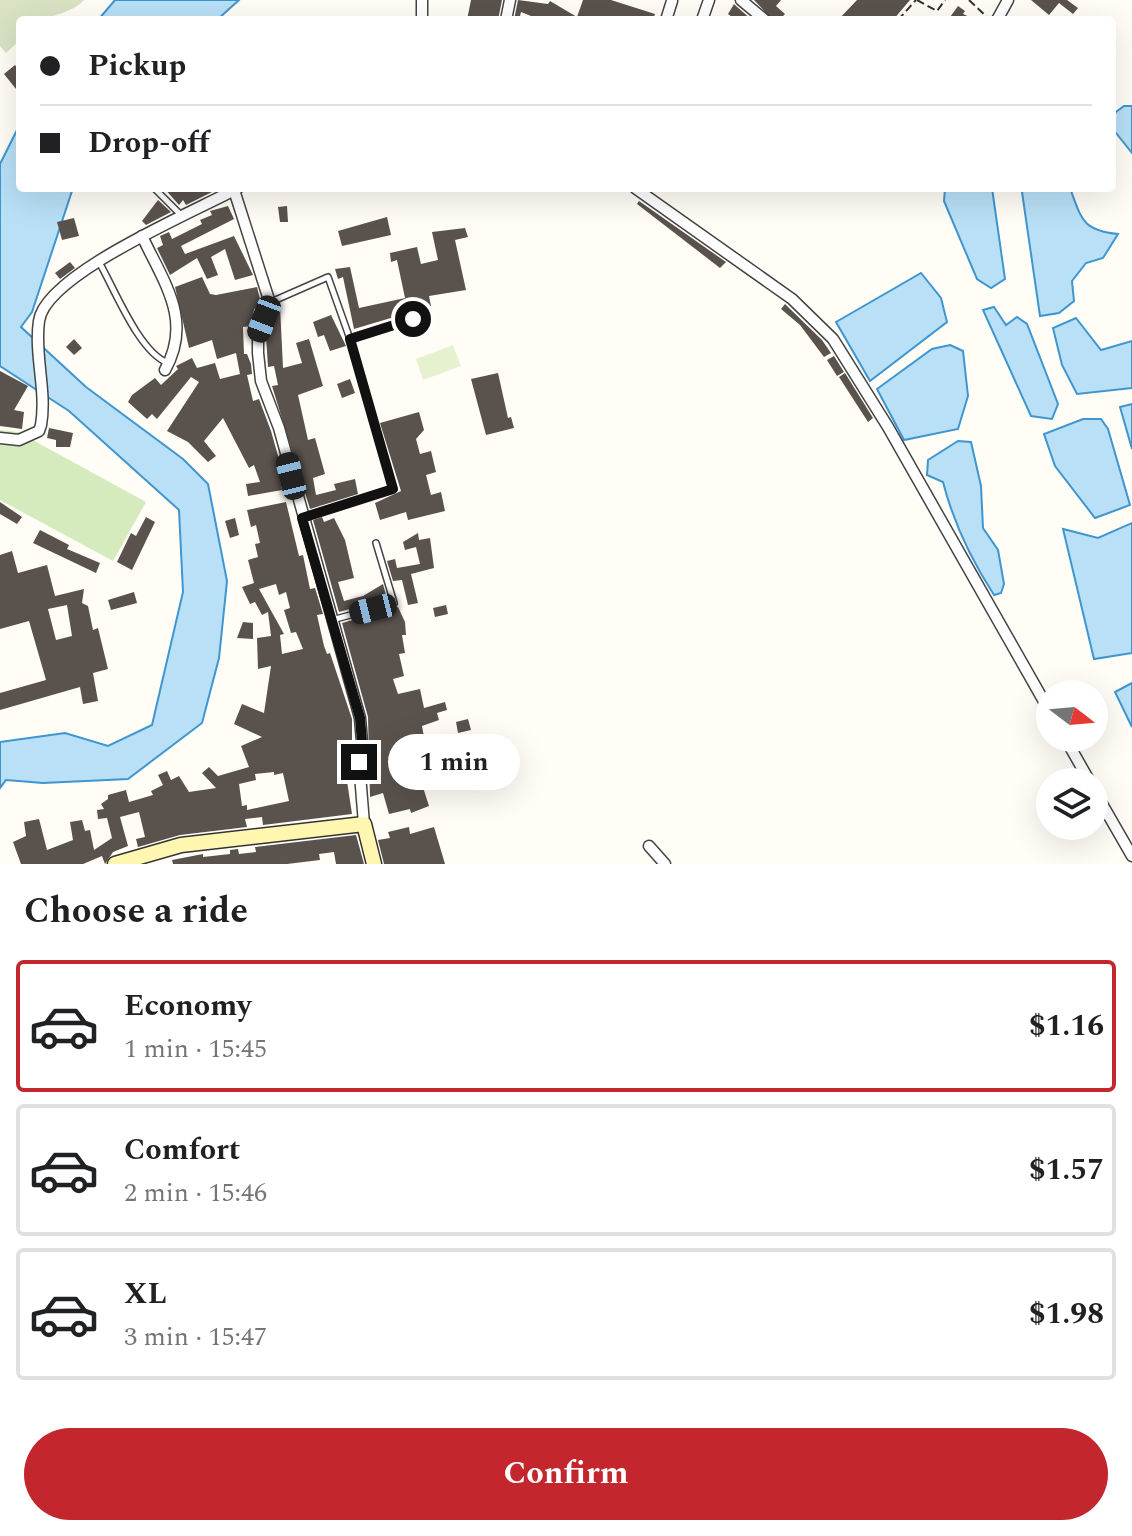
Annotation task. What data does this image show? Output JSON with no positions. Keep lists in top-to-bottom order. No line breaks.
{"north":"right","page":{"banner":["Pickup","Drop-off"],"bubble":"1 min","heading":"Choose a ride","list":[{"name":"Economy","note":"1 min · 15:45","value":"$1.16"},{"name":"Comfort","note":"2 min · 15:46","value":"$1.57"},{"name":"XL","note":"3 min · 15:47","value":"$1.98"}],"buttons":"Confirm"}}
